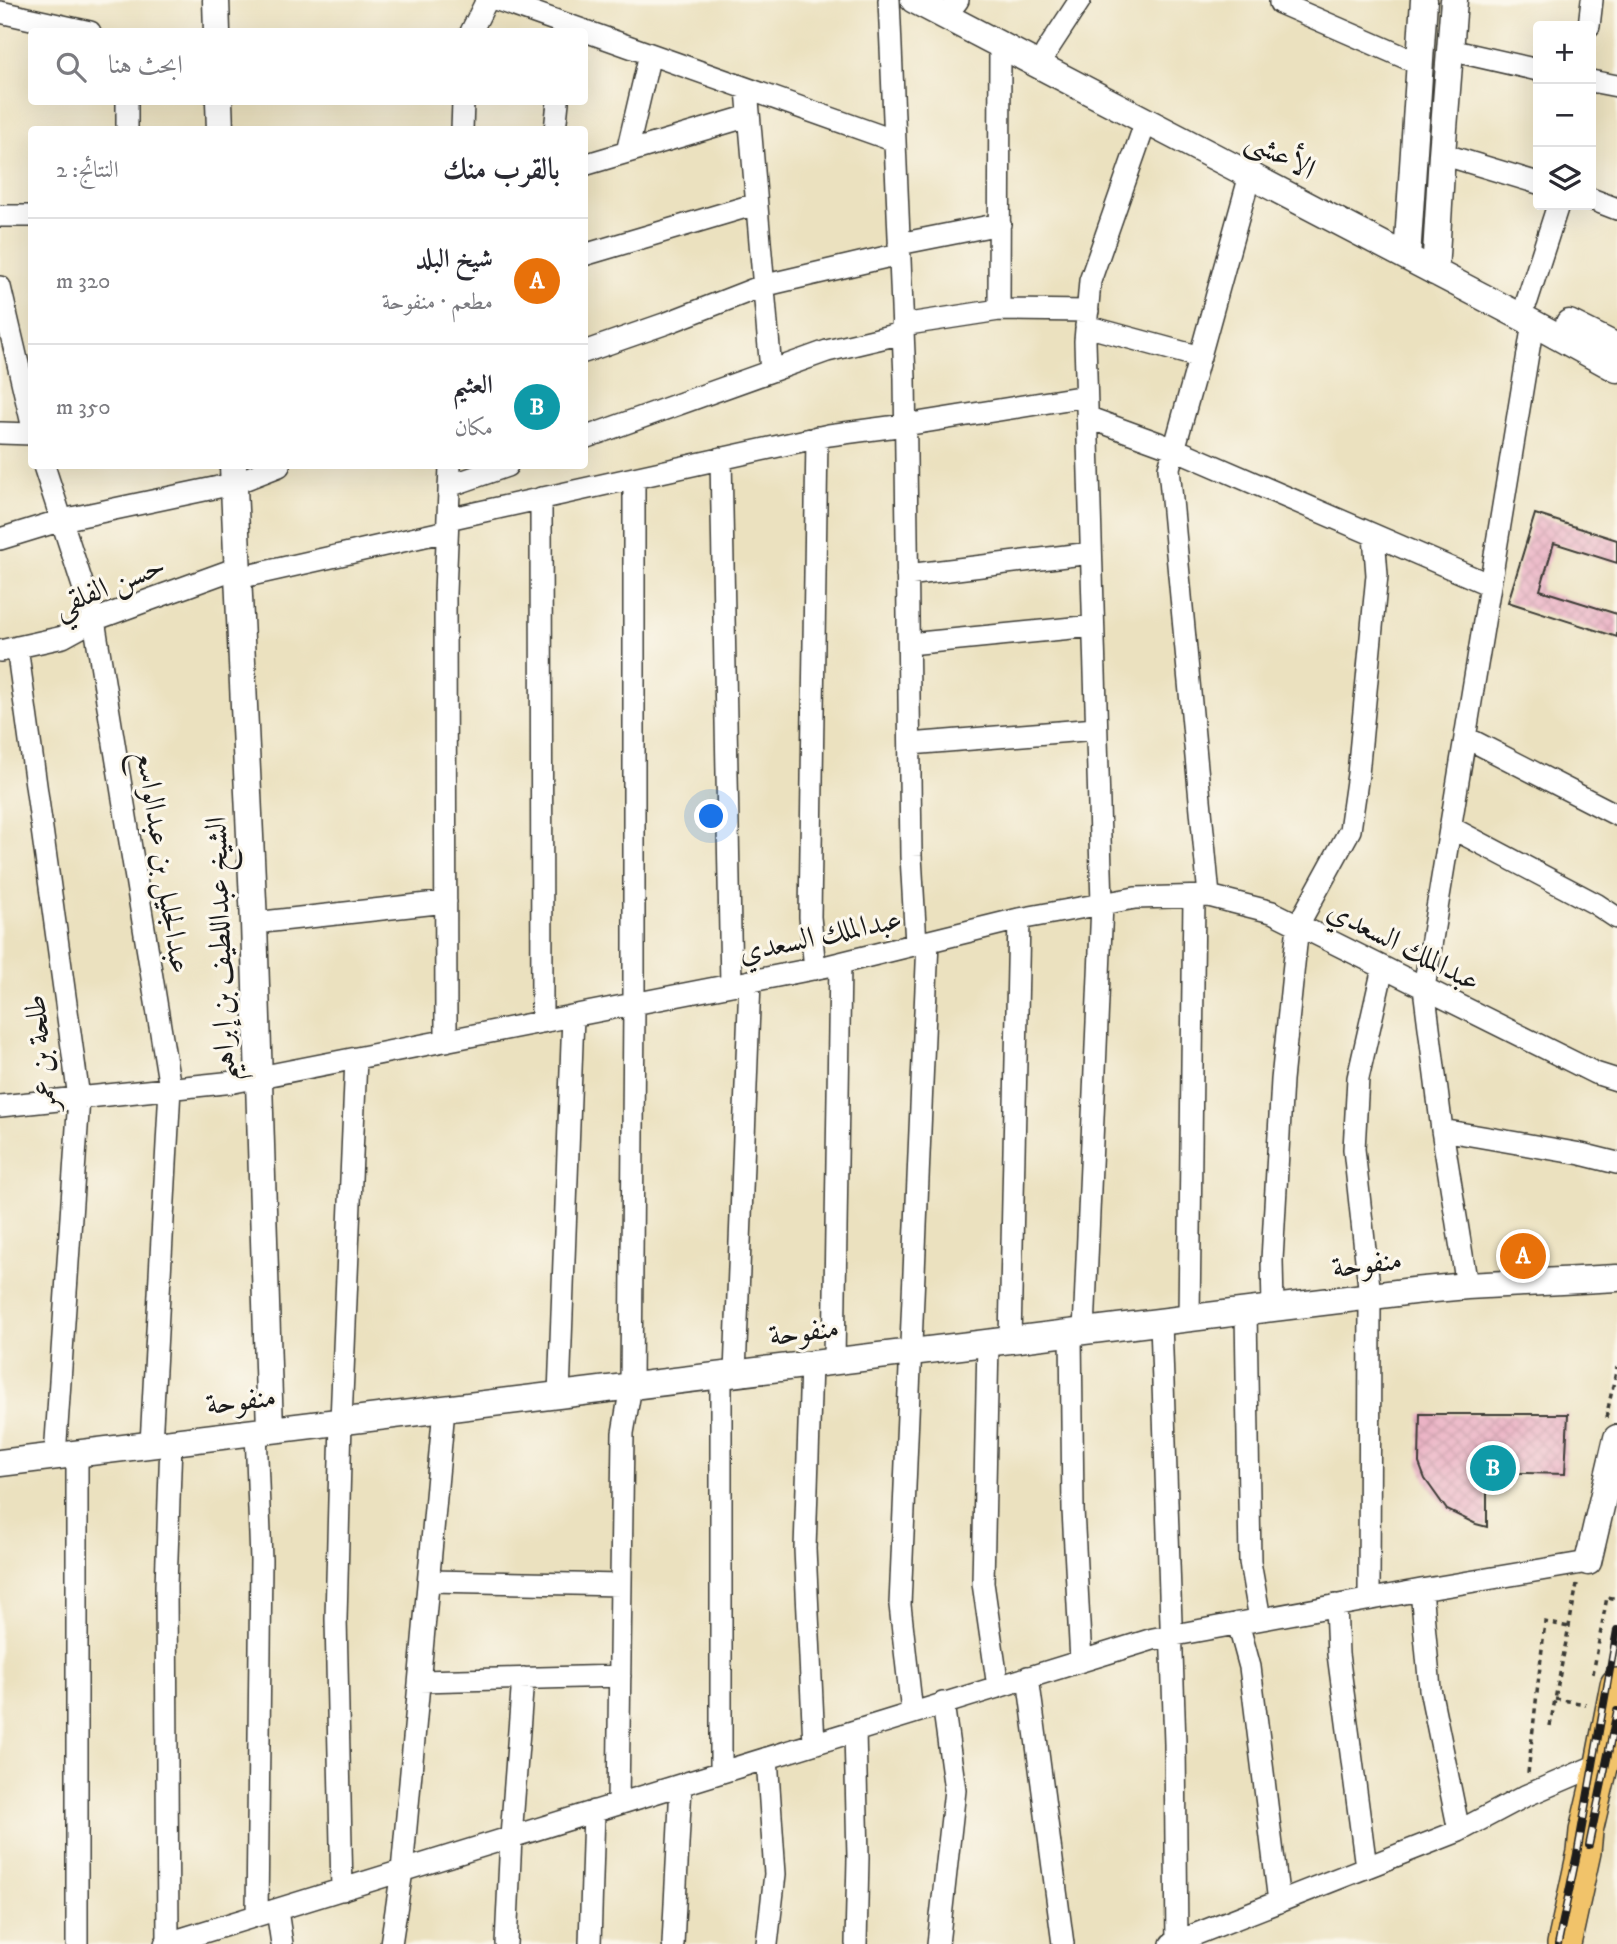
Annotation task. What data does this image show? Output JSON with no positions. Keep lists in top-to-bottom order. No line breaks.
{"streets":{"street":["الأعشى","حسن الفلقي","عبدالجليل بن عبدالواسع","عبدالملك السعدي","الشيخ عبداللطيف بن إبراهيم","طلحة بن عمر","منفوحة"]},"crossings":[["حسن الفلقي","عبدالجليل بن عبدالواسع"],["حسن الفلقي","الشيخ عبداللطيف بن إبراهيم"],["حسن الفلقي","طلحة بن عمر"],["عبدالجليل بن عبدالواسع","عبدالملك السعدي"],["عبدالجليل بن عبدالواسع","منفوحة"],["عبدالملك السعدي","الشيخ عبداللطيف بن إبراهيم"],["عبدالملك السعدي","طلحة بن عمر"],["الشيخ عبداللطيف بن إبراهيم","منفوحة"],["طلحة بن عمر","منفوحة"]],"page":{"map_buttons":["+","−"],"search":"ابحث هنا","heading":["بالقرب منك","النتائج: 2"],"list":[{"mark":"A","name":"شيخ البلد","note":"مطعم · منفوحة","value":"320 m"},{"mark":"B","name":"العثيم","note":"مكان","value":"350 m"}],"pins":["A","B"]}}
